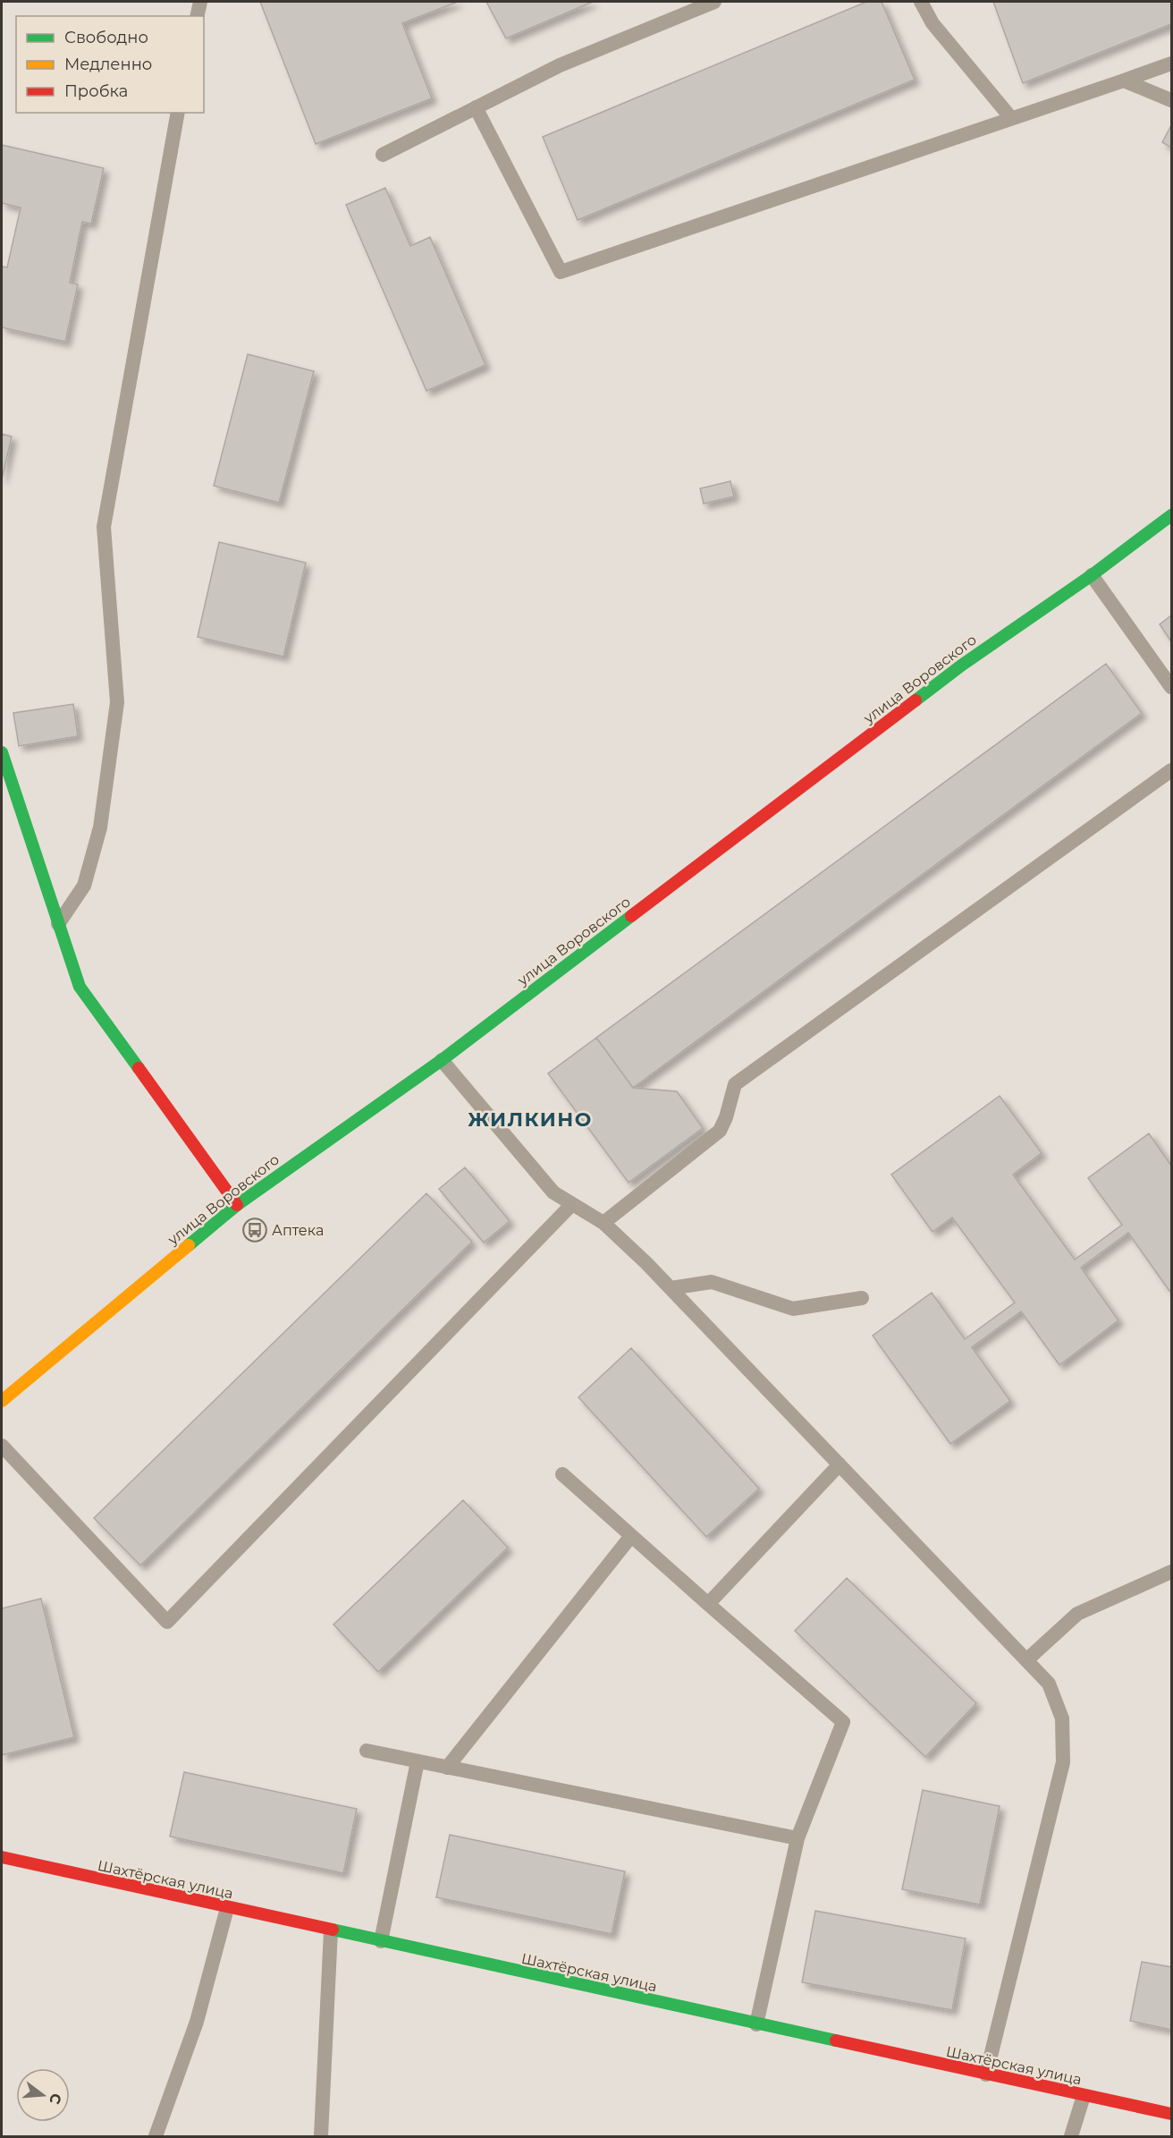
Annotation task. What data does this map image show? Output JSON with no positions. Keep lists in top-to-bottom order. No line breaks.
{"streets":{"street":["улица Воровского","Шахтёрская улица"]},"districts":["ЖИЛКИНО"],"places":{"bus stop":["Аптека"]},"legend":["Свободно","Медленно","Пробка"],"north":"right"}
